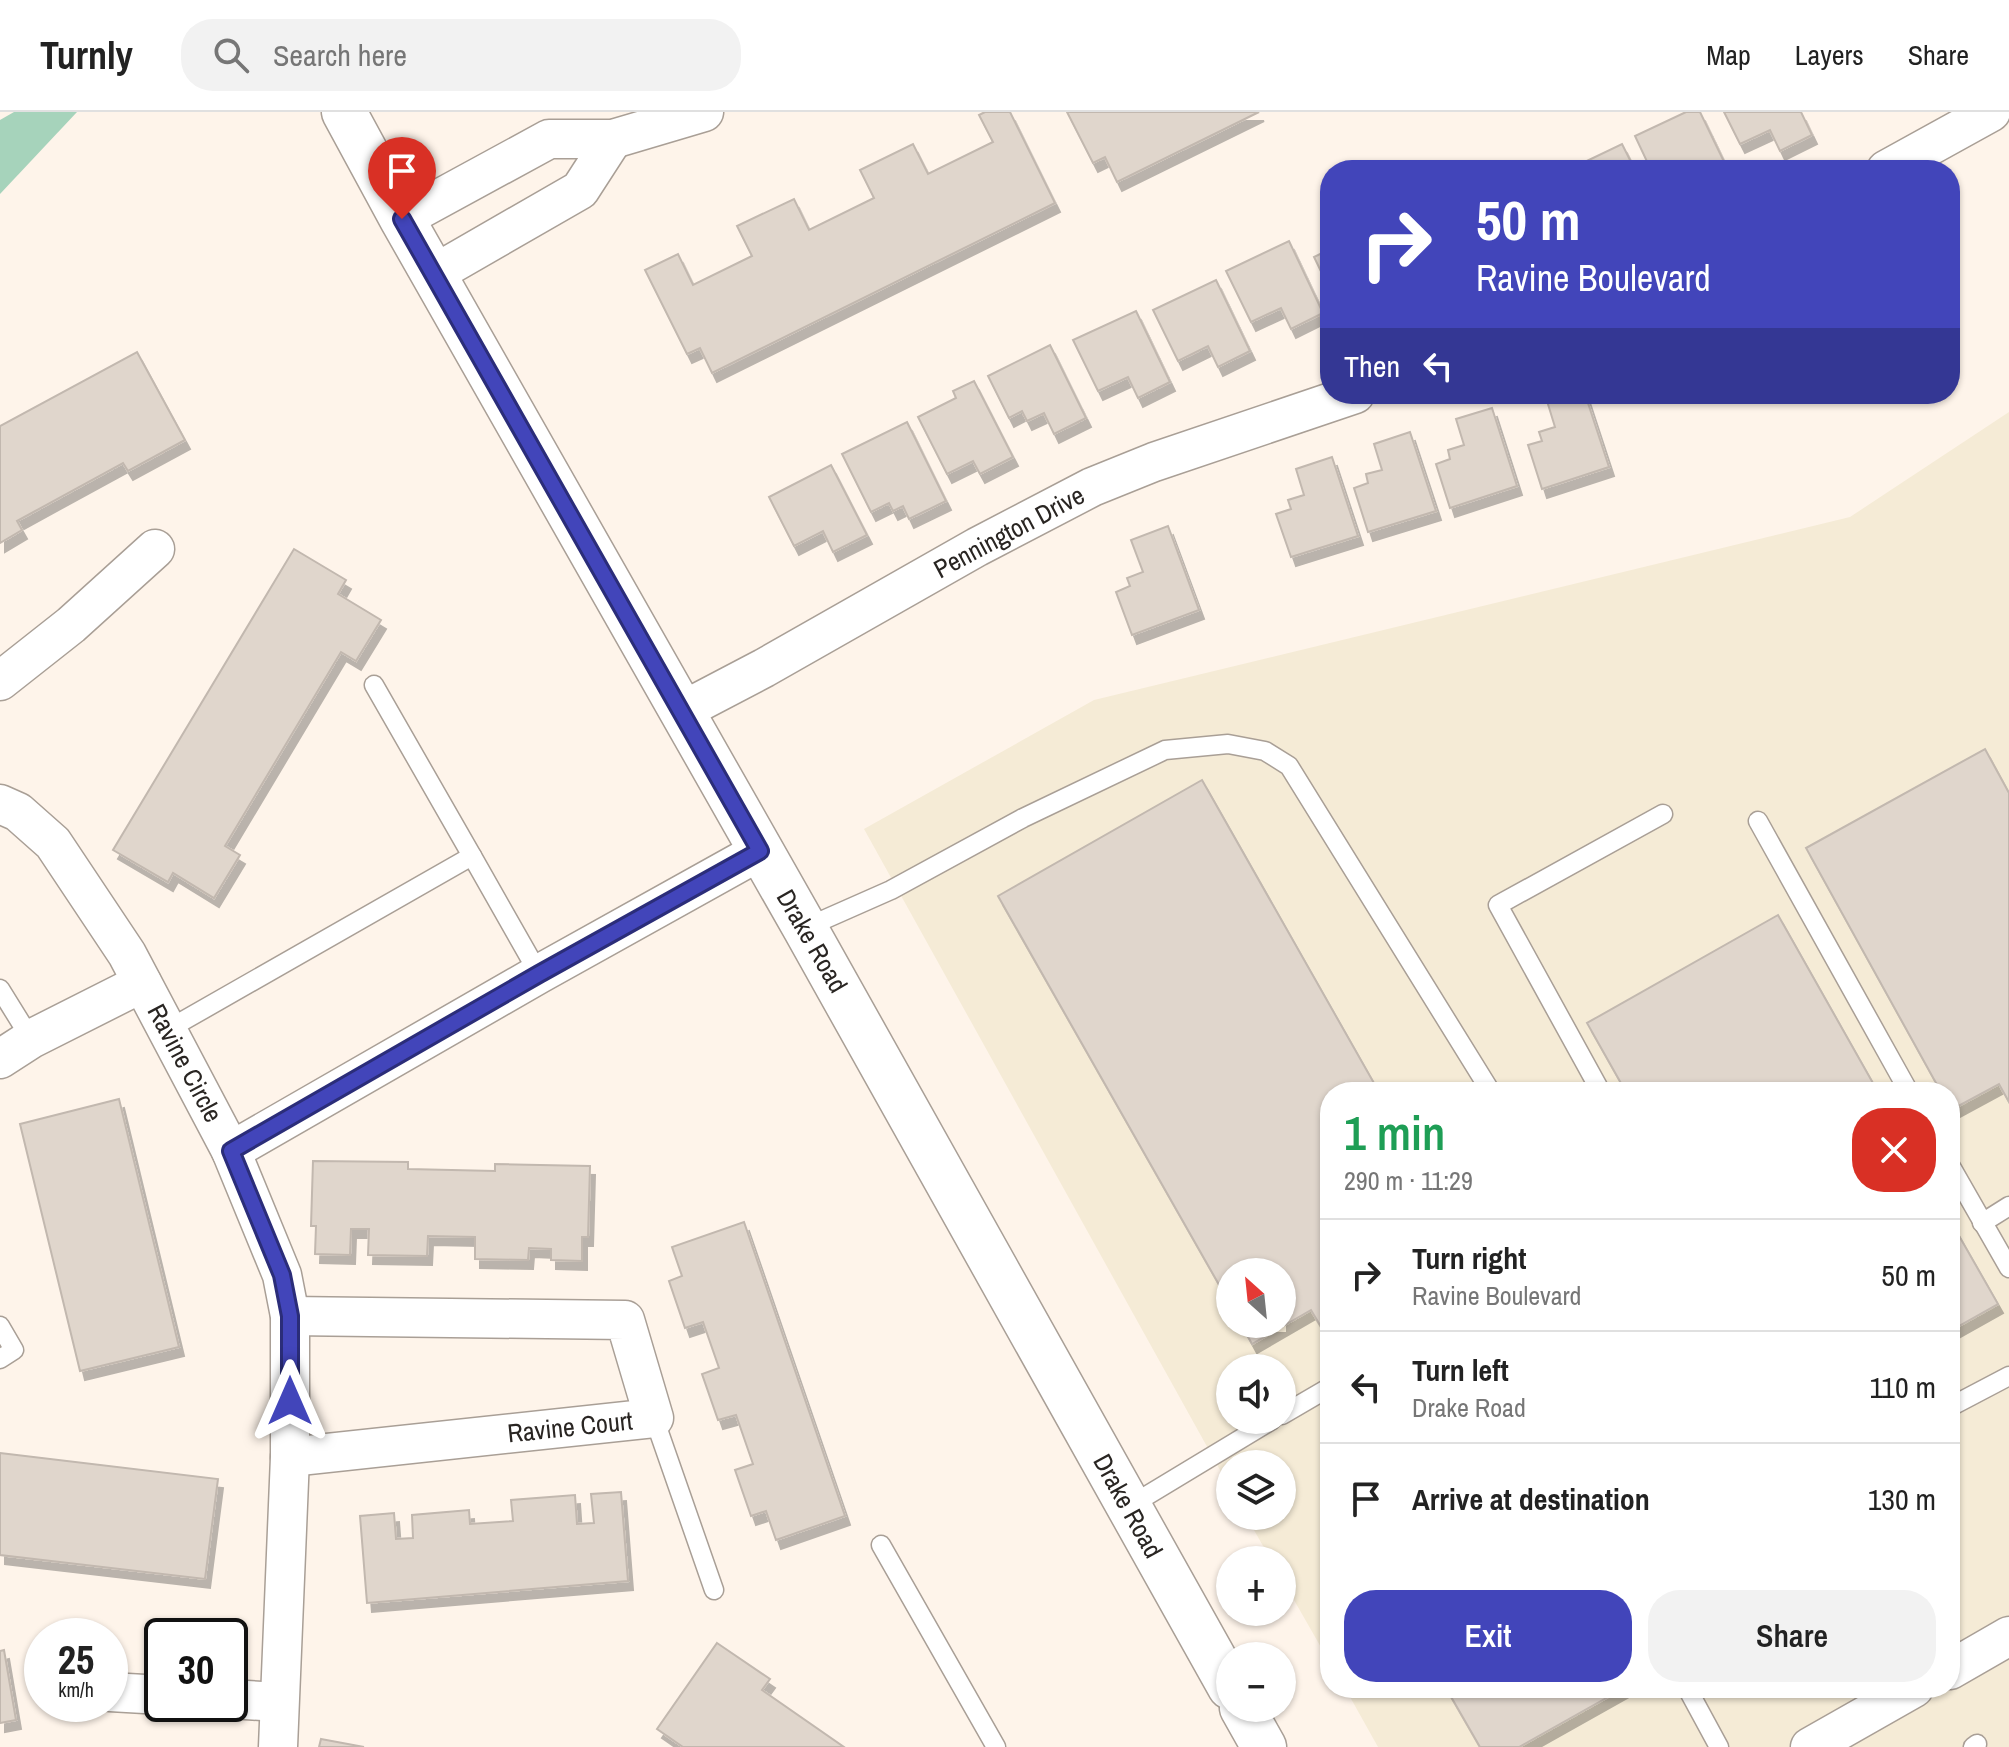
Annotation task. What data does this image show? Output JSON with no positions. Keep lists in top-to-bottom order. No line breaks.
{"streets":{"street":["Pennington Drive","Drake Road","Ravine Circle","Ravine Court"]},"crossings":[["Pennington Drive","Drake Road"],["Ravine Circle","Ravine Court"]],"north":"top left","page":{"header":"Turnly","search":"Search here","nav":["Map","Layers","Share"],"turn":["50 m","Ravine Boulevard"],"then":"Then","heading":["1 min","290 m · 11:29"],"list":[{"name":"Turn right","note":"Ravine Boulevard","value":"50 m"},{"name":"Turn left","note":"Drake Road","value":"110 m"},{"name":"Arrive at destination","value":"130 m"}],"map_buttons":["+","−"],"buttons":["Exit","Share"],"speed":"25 km/h","limit":"30"}}
